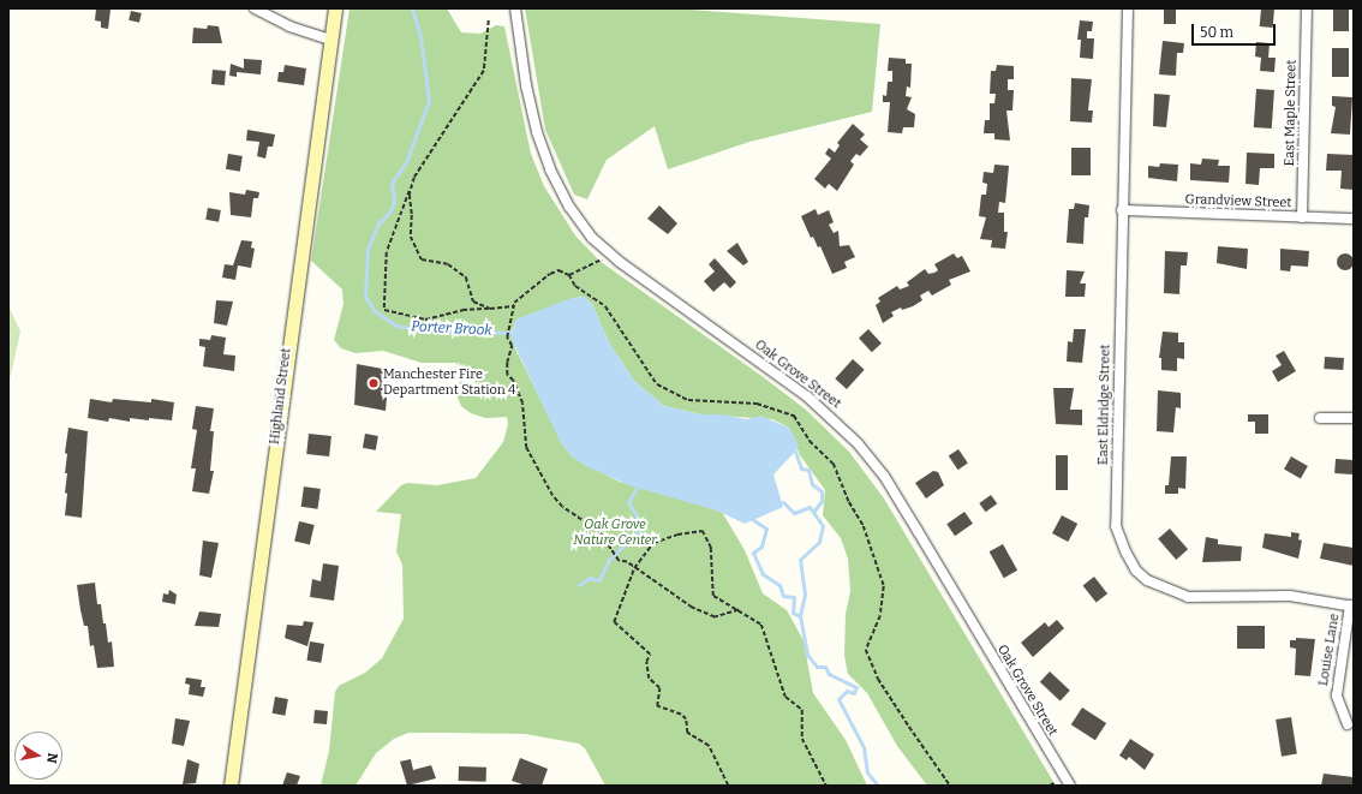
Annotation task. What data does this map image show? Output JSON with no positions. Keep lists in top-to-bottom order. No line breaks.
{"streets":{"main road":["Highland Street"],"street":["East Maple Street","Grandview Street","Oak Grove Street","East Eldridge Street","Louise Lane"]},"crossings":[["East Maple Street","Grandview Street"],["Grandview Street","East Eldridge Street"],["East Eldridge Street","Louise Lane"]],"water":["Porter Brook"],"parks":["Oak Grove Nature Center"],"places":["Manchester Fire Department Station 4"],"scale_bar":"50 m","north":"right"}
